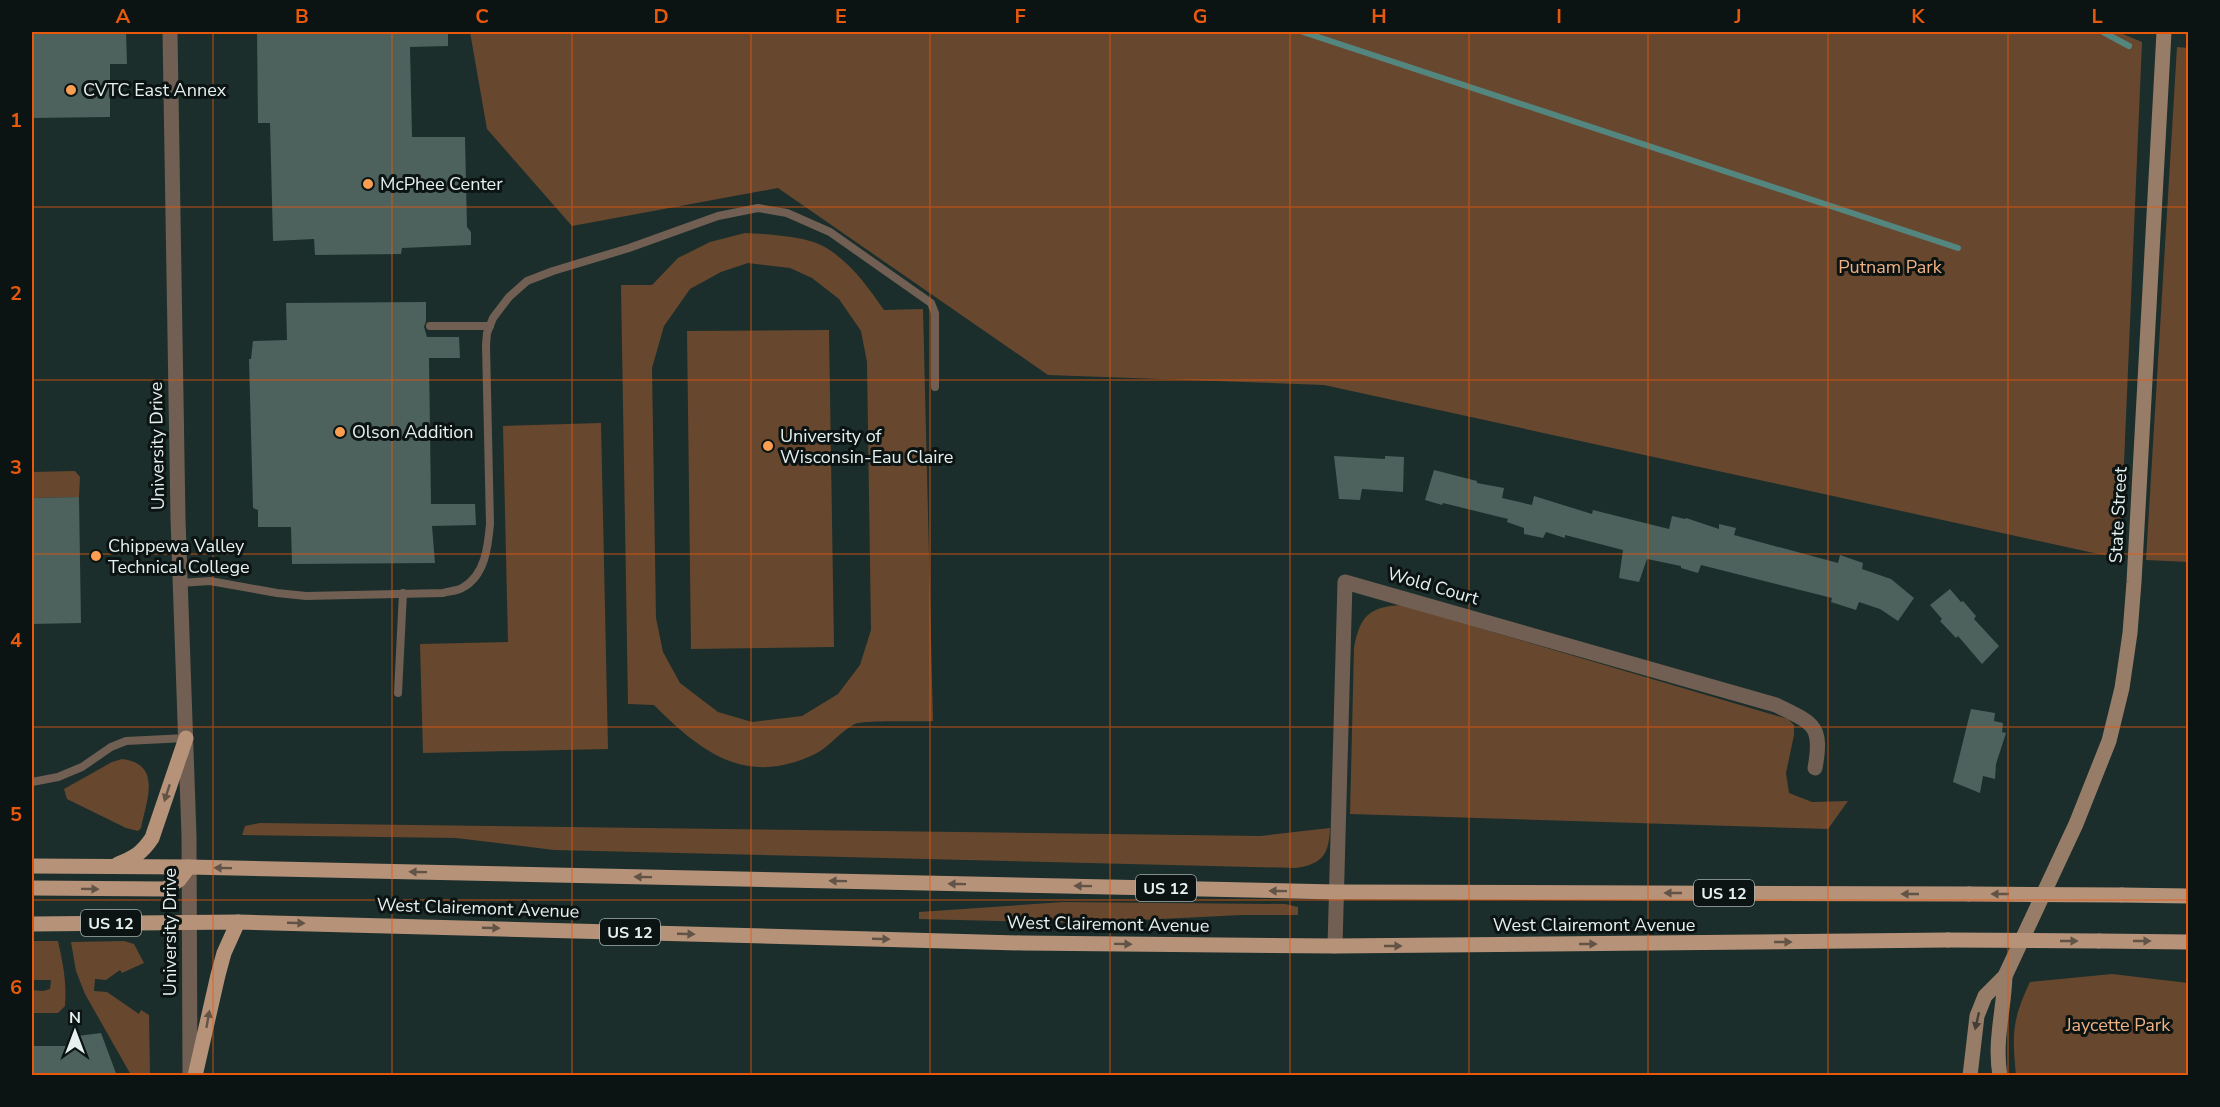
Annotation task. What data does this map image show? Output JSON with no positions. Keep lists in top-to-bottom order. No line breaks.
{"streets":{"main road":["State Street","US 12","West Clairemont Avenue"],"street":["University Drive","Wold Court"]},"crossings":[["University Drive","West Clairemont Avenue"],["Wold Court","West Clairemont Avenue"]],"parks":["Putnam Park","Jaycette Park"],"places":["CVTC East Annex","McPhee Center","Olson Addition","University of Wisconsin-Eau Claire","Chippewa Valley Technical College"],"north":"top","grid":{"columns":["A","B","C","D","E","F","G","H","I","J","K","L"],"rows":["1","2","3","4","5","6"]}}
